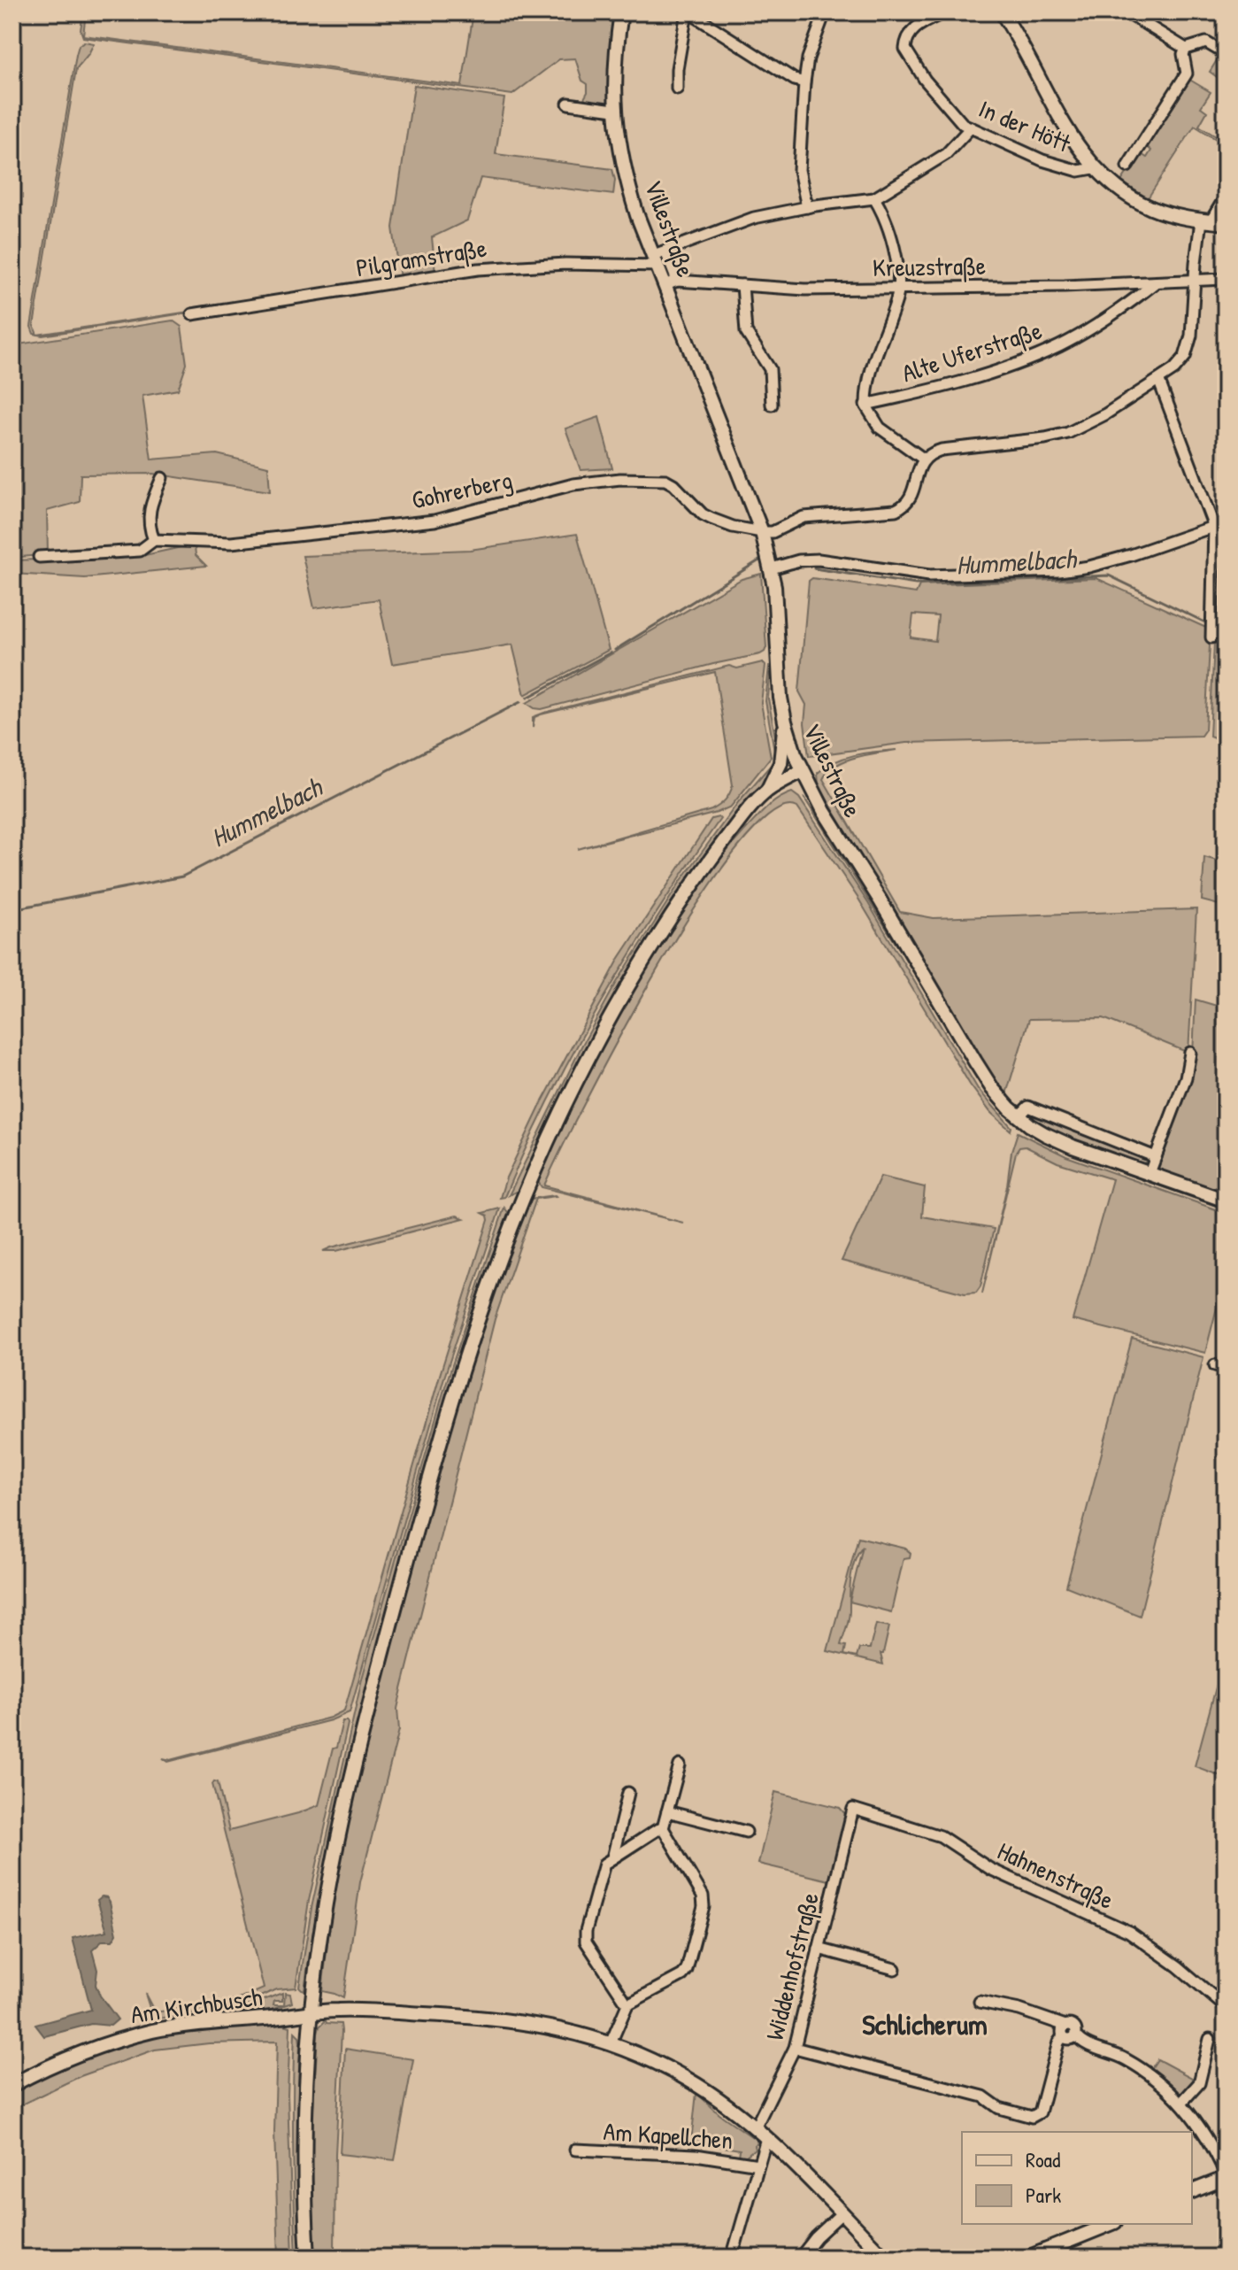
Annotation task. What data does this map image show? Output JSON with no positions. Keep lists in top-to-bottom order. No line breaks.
{"streets":{"main road":["Villestraße","Am Kirchbusch"],"street":["In der Hött","Pilgramstraße","Kreuzstraße","Alte Uferstraße","Gohrerberg","Hahnenstraße","Widdenhofstraße","Am Kapellchen"]},"crossings":[["Villestraße","Pilgramstraße"],["Villestraße","Kreuzstraße"],["Villestraße","Gohrerberg"],["Kreuzstraße","Alte Uferstraße"],["Hahnenstraße","Widdenhofstraße"],["Widdenhofstraße","Am Kirchbusch"],["Am Kirchbusch","Am Kapellchen"]],"districts":["Schlicherum"],"water":["Hummelbach"],"legend":["Road","Park"]}
